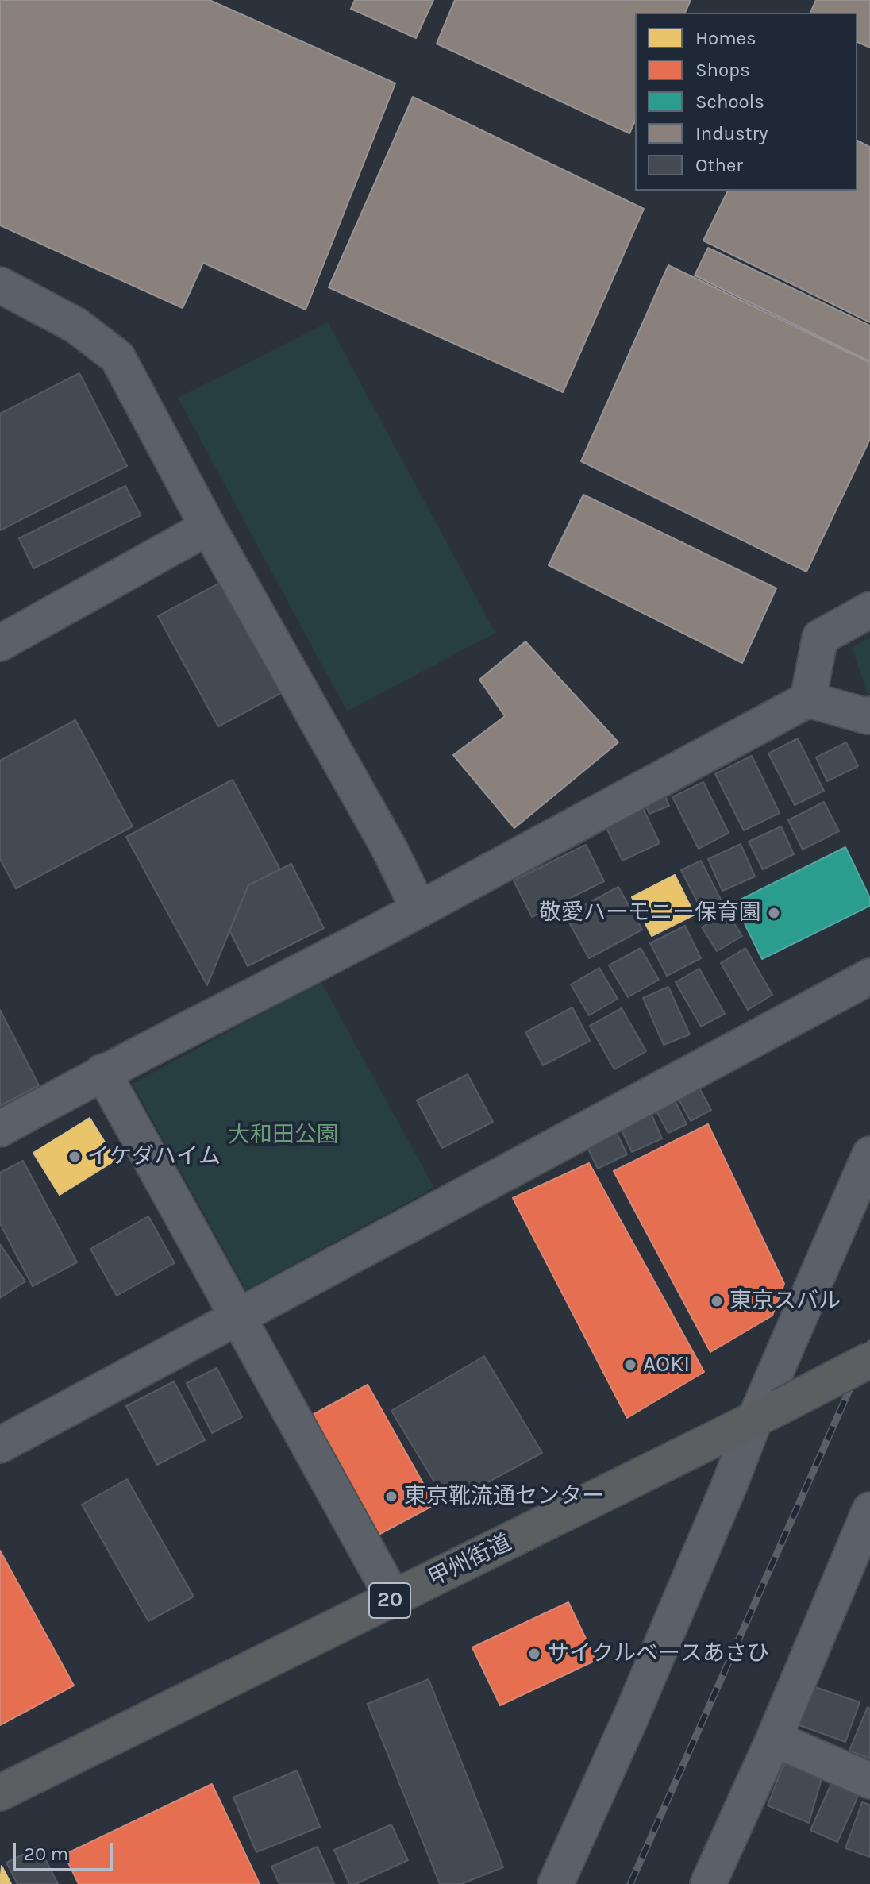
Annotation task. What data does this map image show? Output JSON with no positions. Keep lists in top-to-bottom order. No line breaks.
{"streets":{"highway":["甲州街道","20"]},"parks":["大和田公園"],"places":["敬愛ハーモニー保育園","イケダハイム","東京スバル","AOKI","東京靴流通センター","サイクルベースあさひ"],"legend":["Homes","Shops","Schools","Industry","Other"],"scale_bar":"20 m"}
